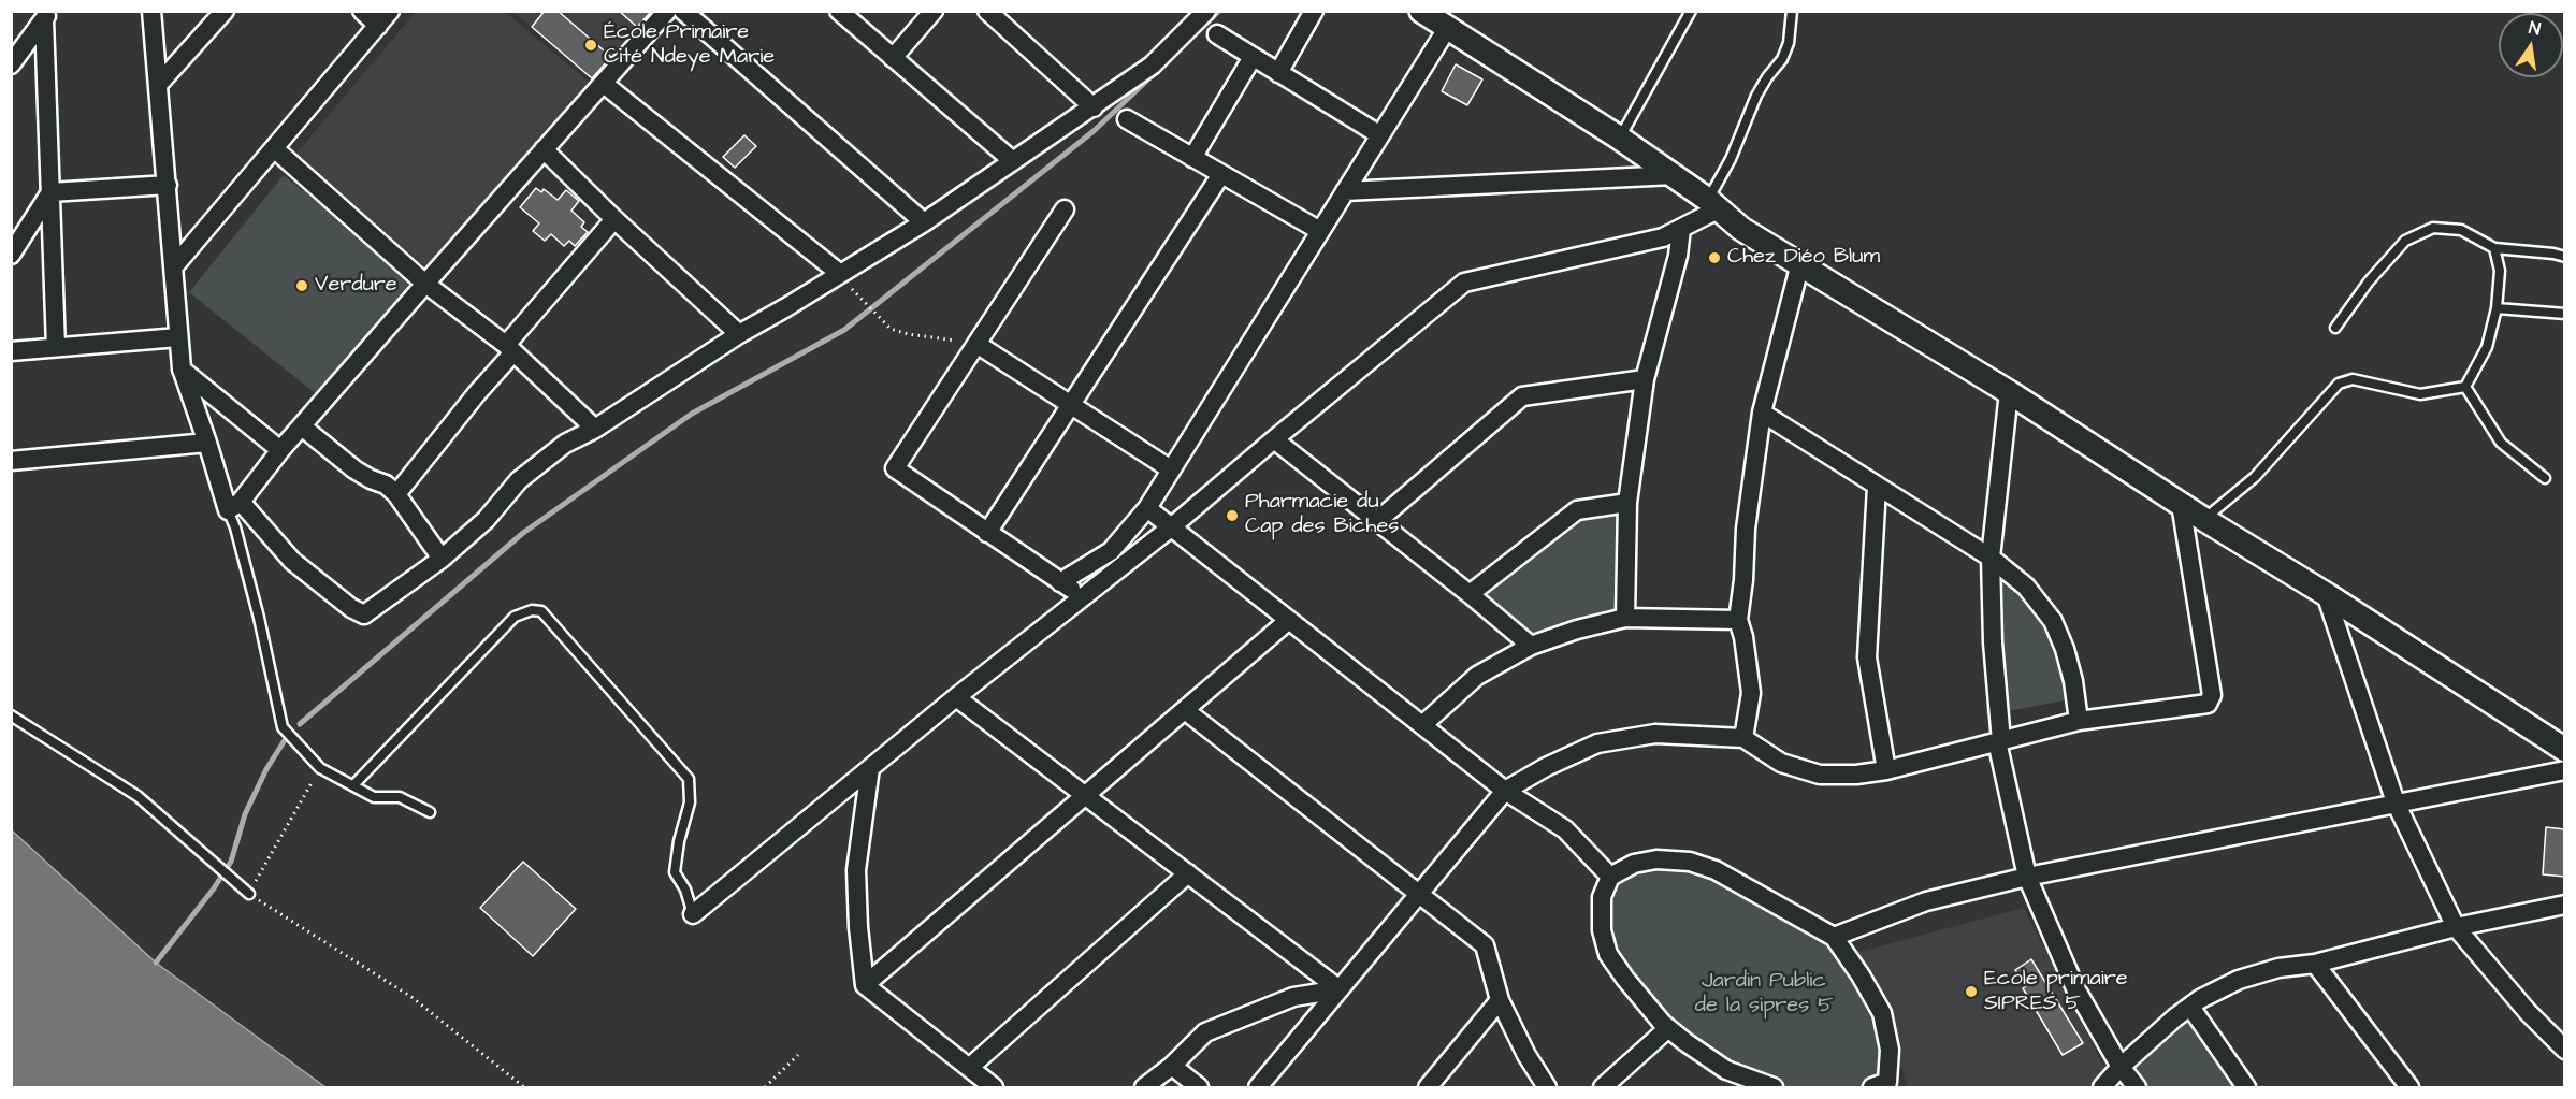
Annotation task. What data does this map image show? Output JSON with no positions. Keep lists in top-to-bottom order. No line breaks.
{"parks":["Jardin Public de la sipres 5"],"places":["École Primaire Cité Ndeye Marie","Chez Diéo Blum","Verdure","Pharmacie du Cap des Biches","Ecole primaire SIPRES 5"],"north":"top"}
